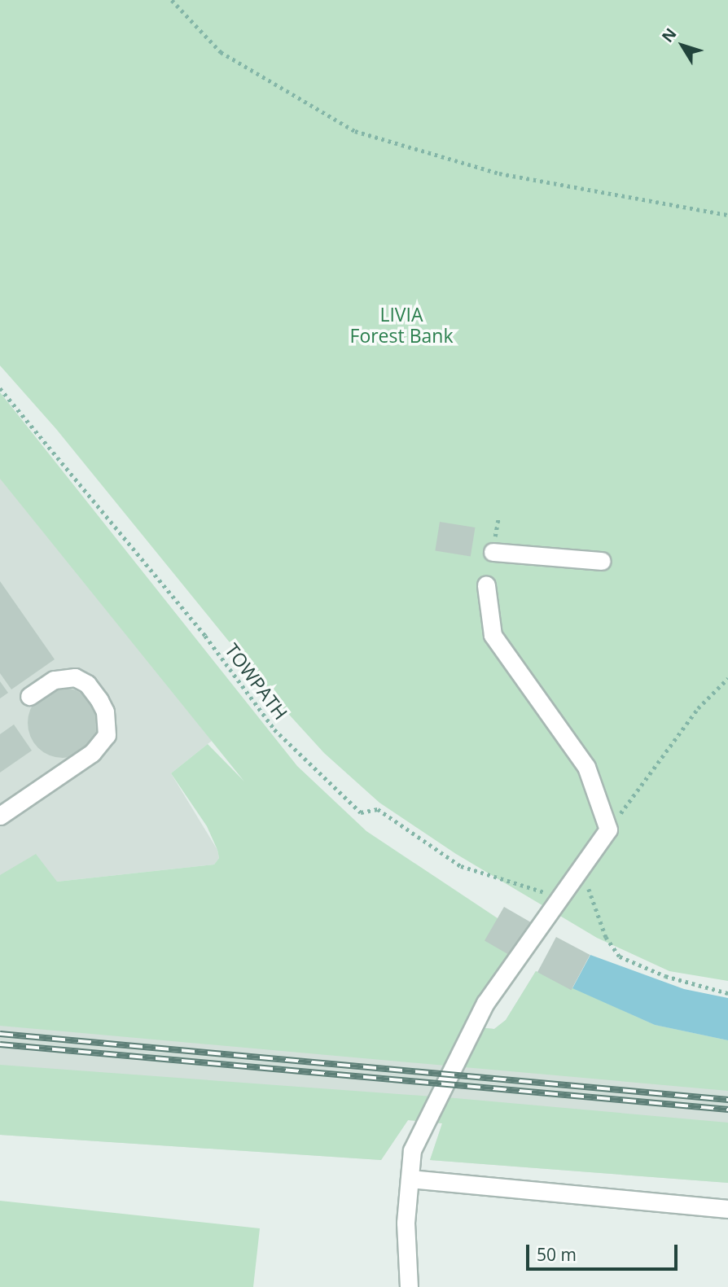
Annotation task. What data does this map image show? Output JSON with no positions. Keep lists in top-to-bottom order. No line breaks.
{"streets":{"path":["TOWPATH"]},"parks":["LIVIA Forest Bank"],"scale_bar":"50 m","north":"top left"}
